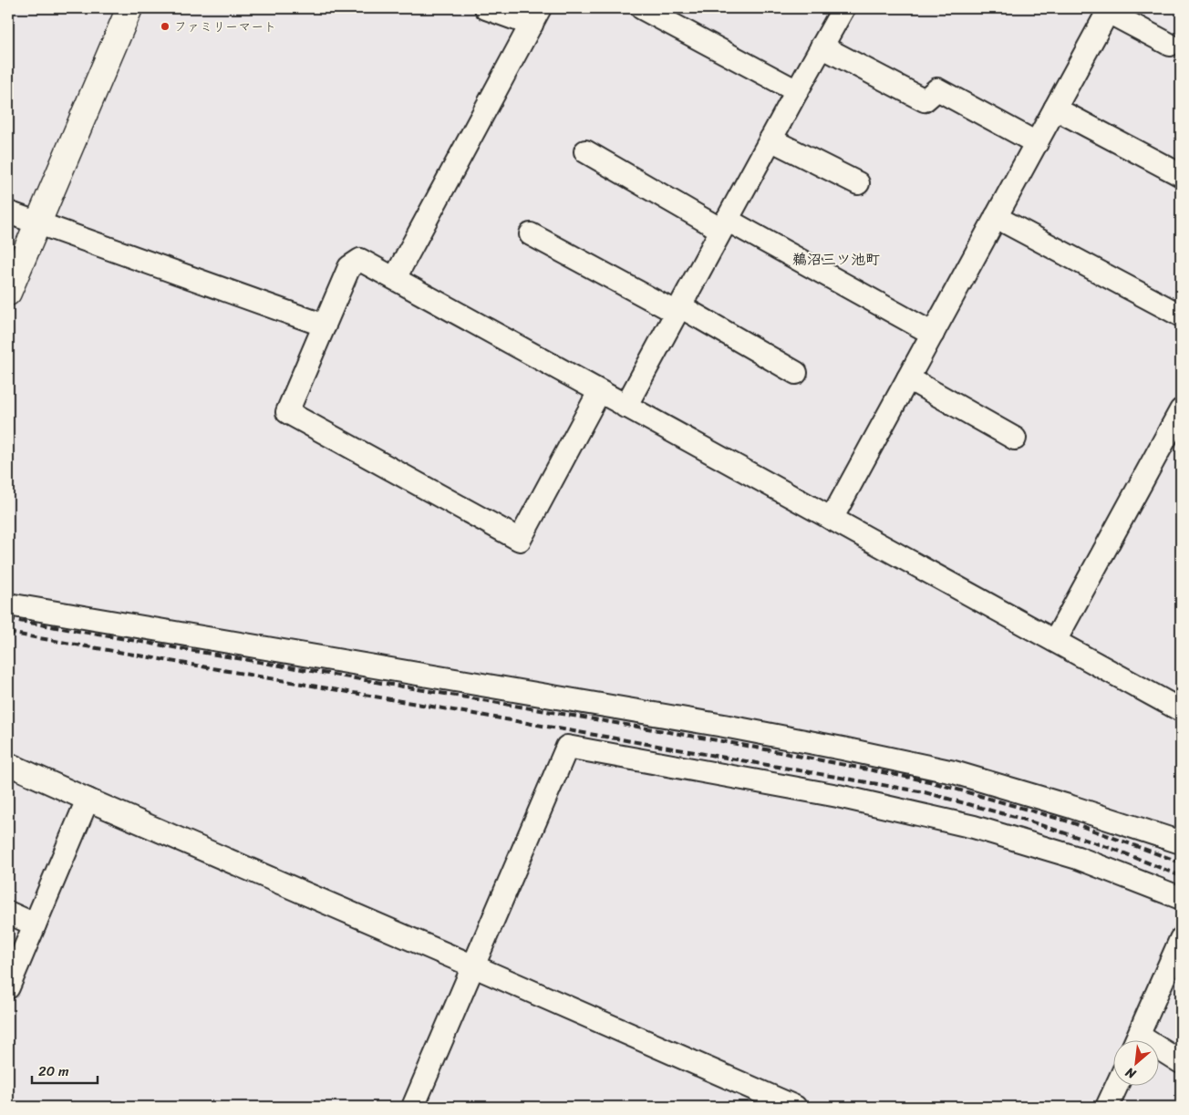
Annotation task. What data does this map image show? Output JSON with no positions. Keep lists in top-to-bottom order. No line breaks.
{"districts":["鵜沼三ツ池町"],"places":["ファミリーマート"],"scale_bar":"20 m","north":"bottom left"}
